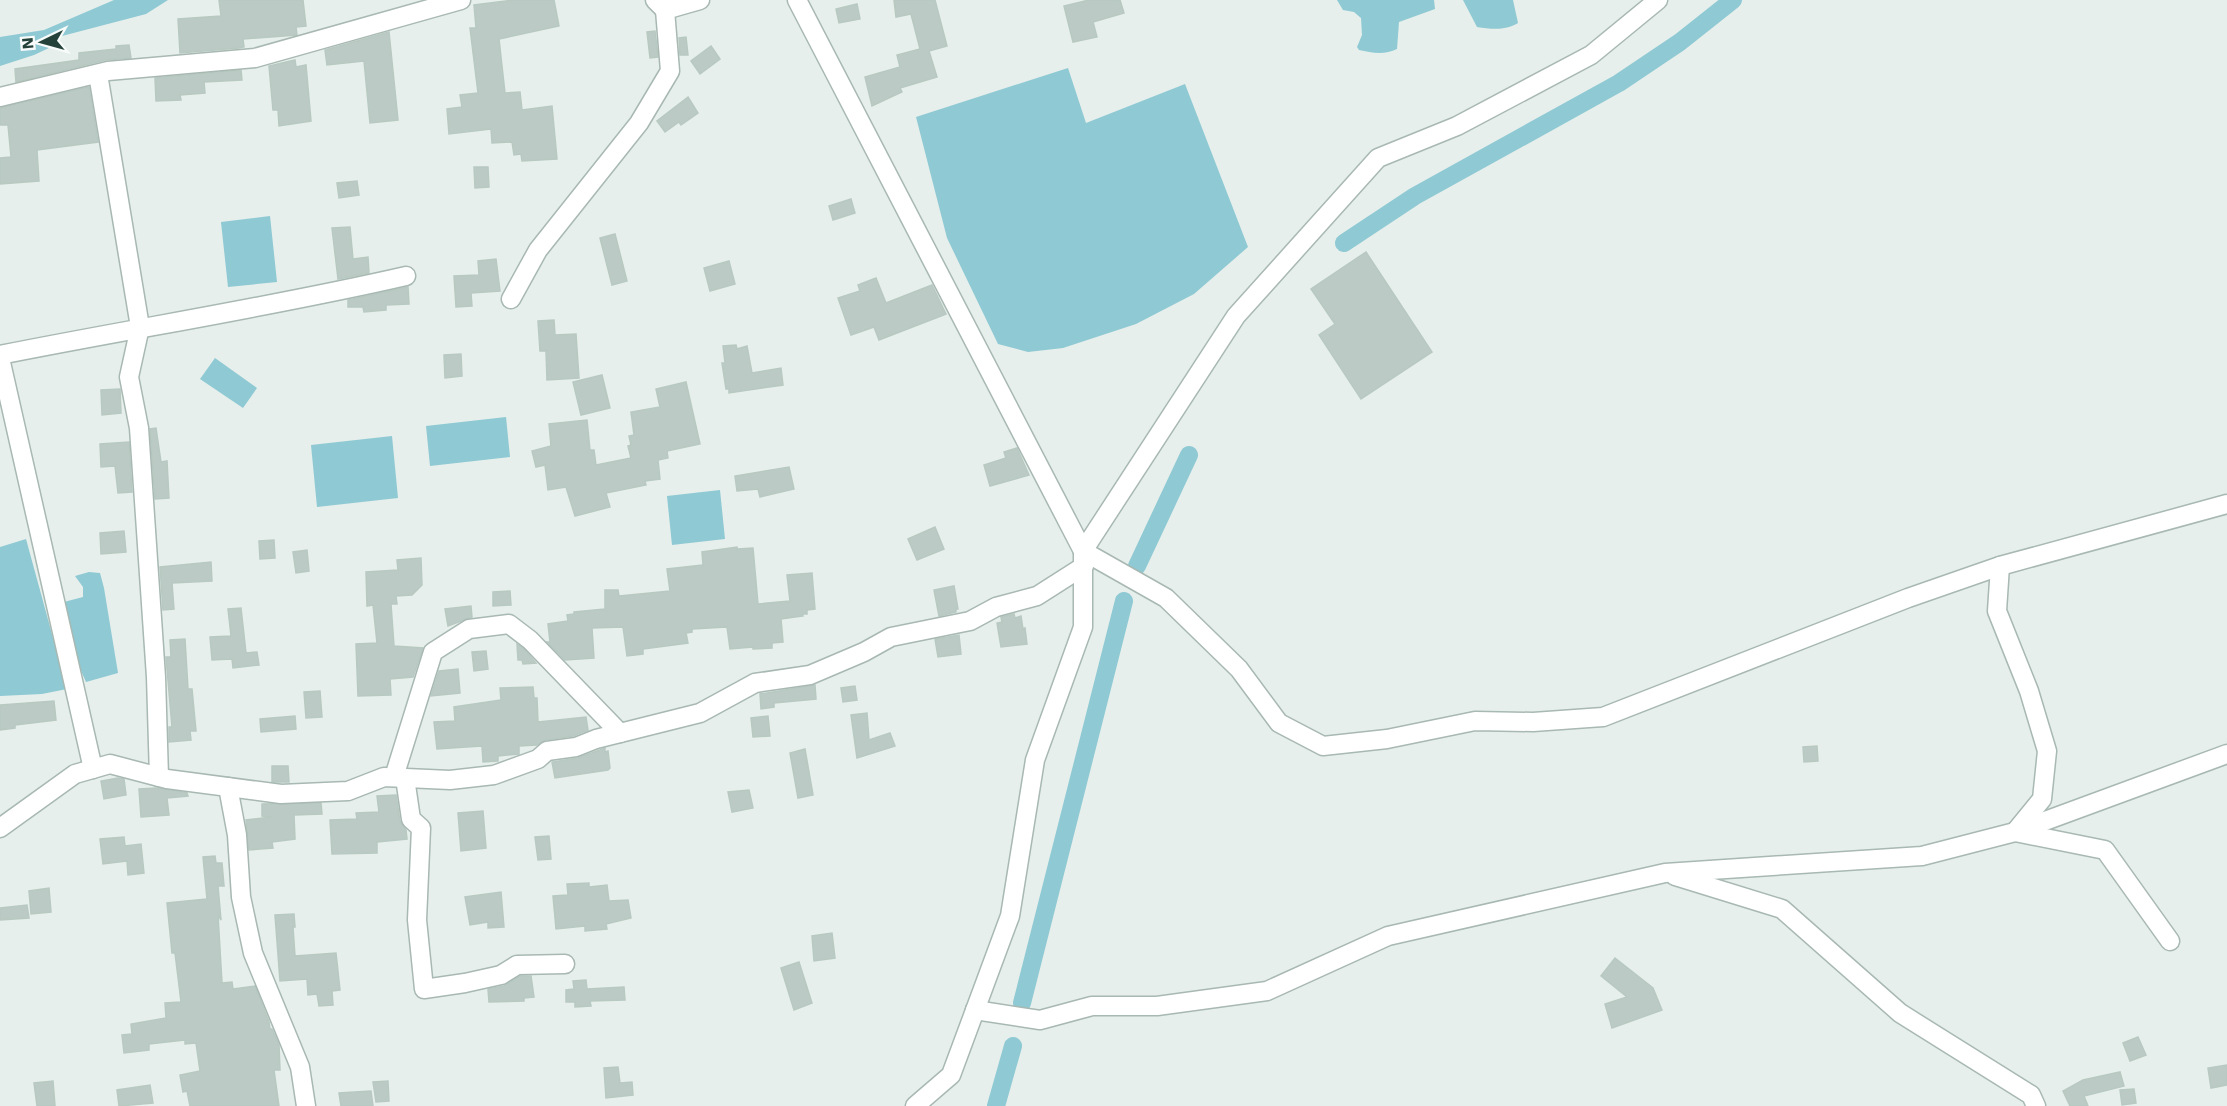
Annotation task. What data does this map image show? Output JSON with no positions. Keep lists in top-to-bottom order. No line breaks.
{"north":"left"}
